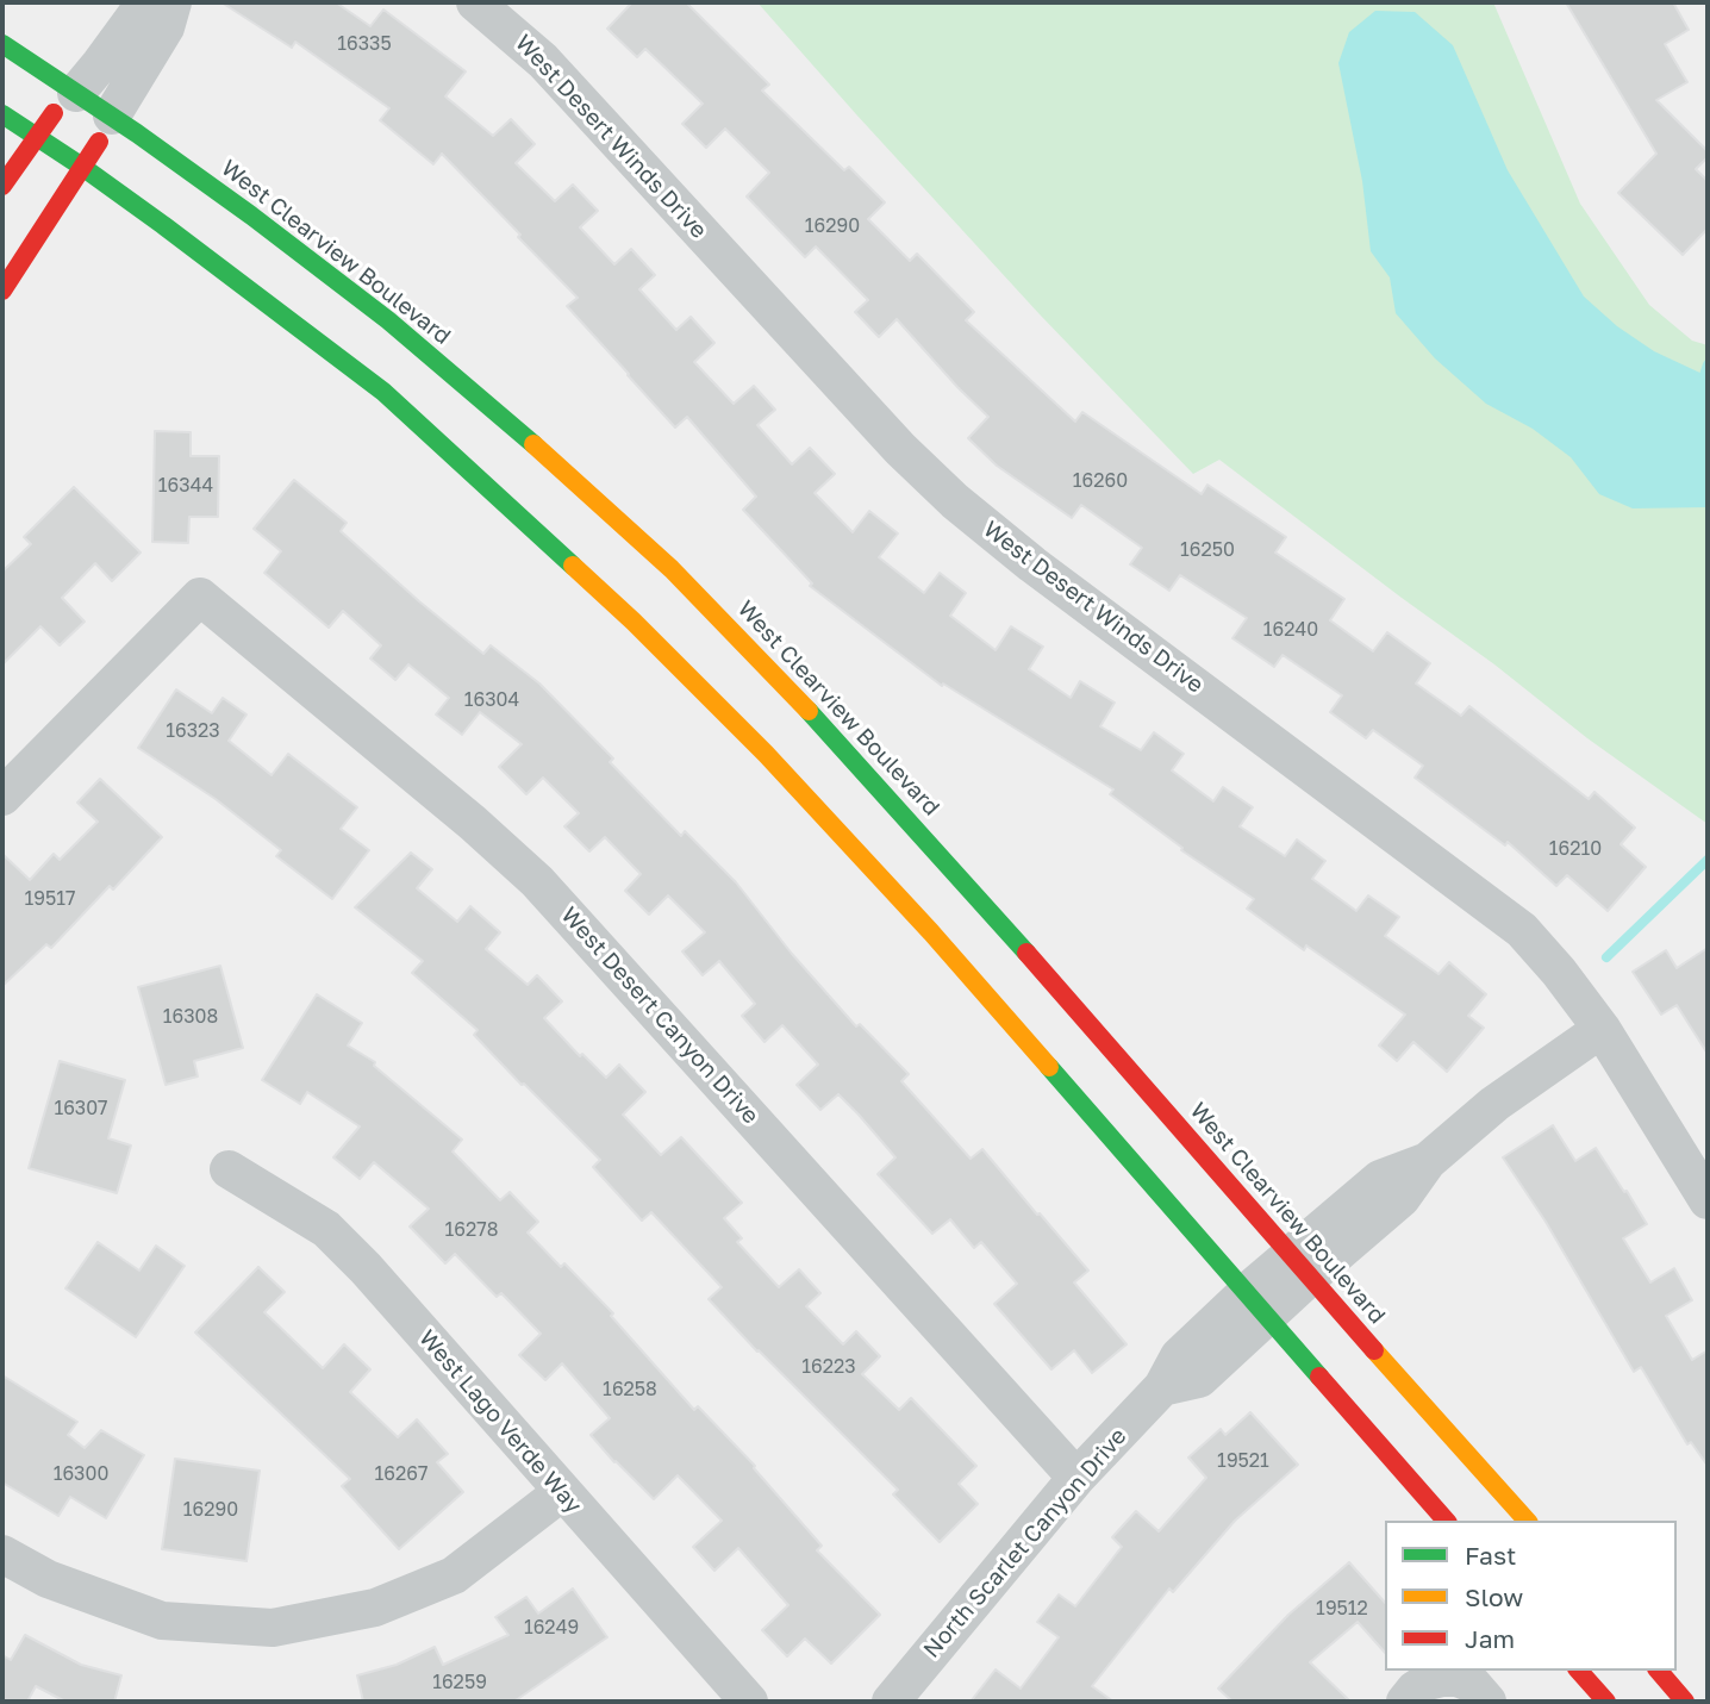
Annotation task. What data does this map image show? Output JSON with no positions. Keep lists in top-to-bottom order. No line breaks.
{"streets":{"street":["West Desert Winds Drive","West Clearview Boulevard","West Desert Canyon Drive","West Lago Verde Way","North Scarlet Canyon Drive"]},"crossings":[["West Desert Winds Drive","North Scarlet Canyon Drive"],["West Clearview Boulevard","North Scarlet Canyon Drive"],["West Desert Canyon Drive","North Scarlet Canyon Drive"]],"house_numbers":["16335","16290","16260","16344","16250","16240","16304","16323","16210","19517","16308","16307","16278","16223","16258","19521","16300","16267","16290","19512","16249","16259"],"legend":["Fast","Slow","Jam"]}
